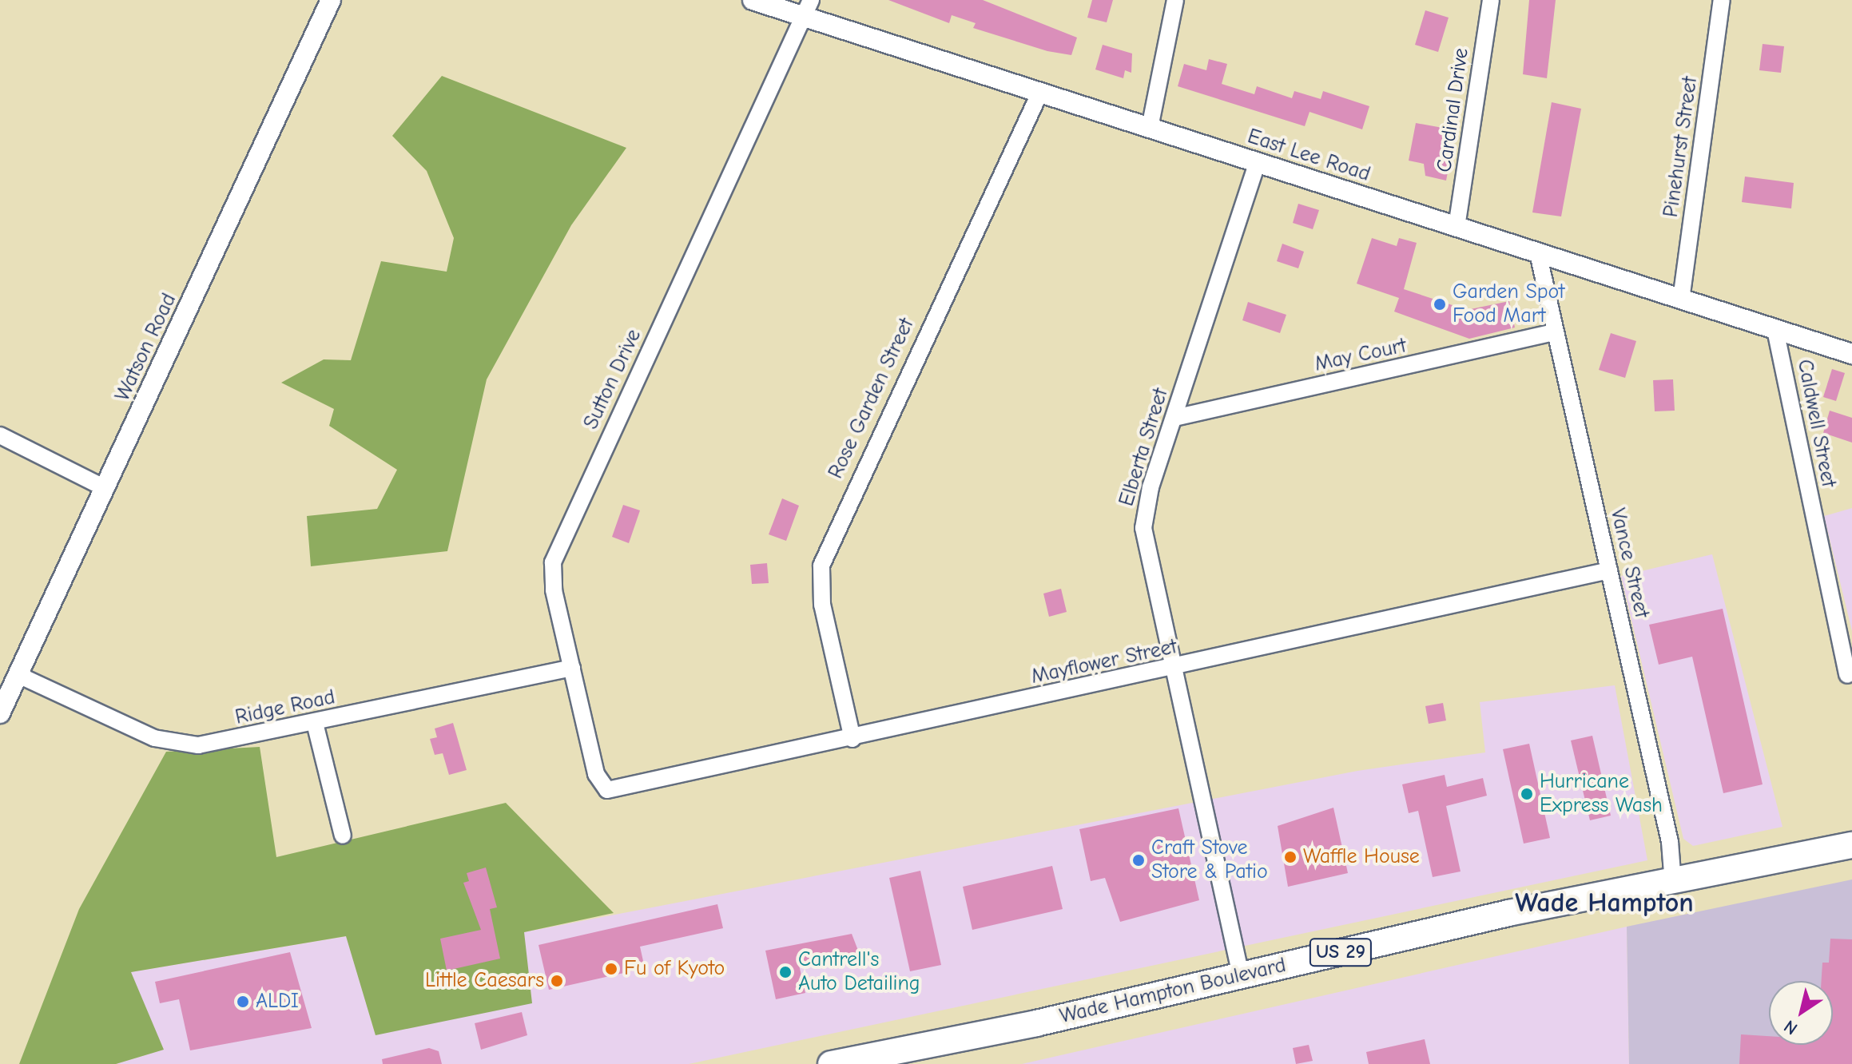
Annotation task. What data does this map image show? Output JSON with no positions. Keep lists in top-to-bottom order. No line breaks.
{"streets":{"main road":["US 29","Wade Hampton Boulevard"],"street":["Cardinal Drive","Pinehurst Street","East Lee Road","Watson Road","May Court","Sutton Drive","Rose Garden Street","Caldwell Street","Elberta Street","Vance Street","Mayflower Street","Ridge Road"]},"crossings":[["Cardinal Drive","East Lee Road"],["Pinehurst Street","East Lee Road"],["East Lee Road","Sutton Drive"],["East Lee Road","Rose Garden Street"],["East Lee Road","Caldwell Street"],["East Lee Road","Elberta Street"],["East Lee Road","Vance Street"],["Watson Road","Ridge Road"],["May Court","Elberta Street"],["May Court","Vance Street"],["Sutton Drive","Mayflower Street"],["Sutton Drive","Ridge Road"],["Rose Garden Street","Mayflower Street"],["Elberta Street","Mayflower Street"],["Elberta Street","Wade Hampton Boulevard"],["Vance Street","Mayflower Street"],["Vance Street","Wade Hampton Boulevard"]],"districts":["Wade Hampton"],"places":["Garden Spot Food Mart","Hurricane Express Wash","Waffle House","Craft Stove Store & Patio","Fu of Kyoto","Cantrell's Auto Detailing","Little Caesars","ALDI"],"north":"bottom left"}
